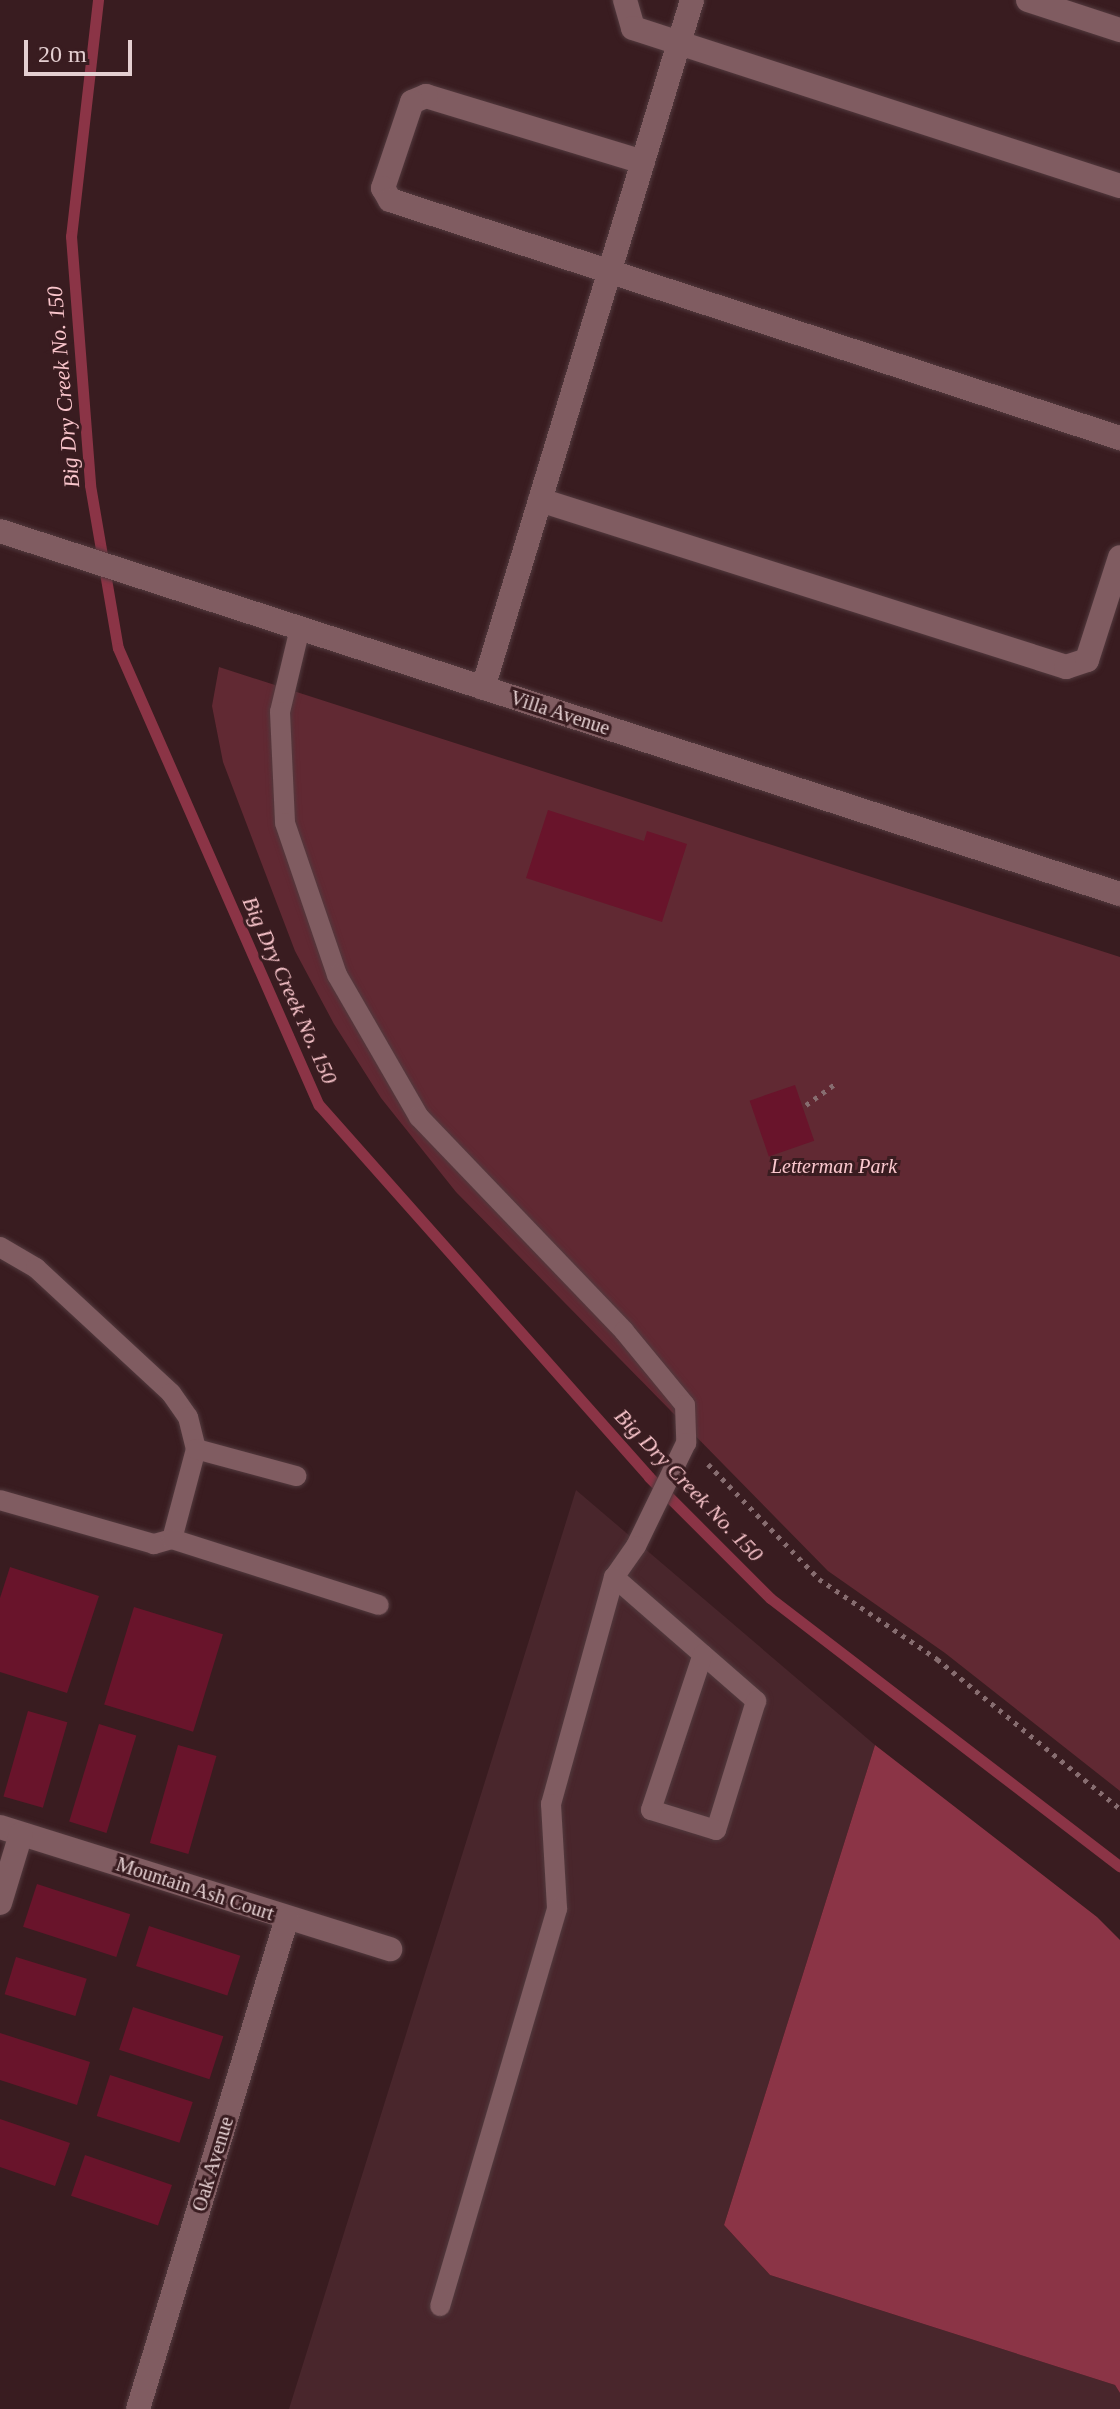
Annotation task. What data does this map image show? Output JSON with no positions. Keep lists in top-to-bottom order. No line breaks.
{"streets":{"street":["Villa Avenue","Mountain Ash Court","Oak Avenue"]},"crossings":[["Mountain Ash Court","Oak Avenue"]],"water":["Big Dry Creek No. 150"],"parks":["Letterman Park"],"scale_bar":"20 m"}
